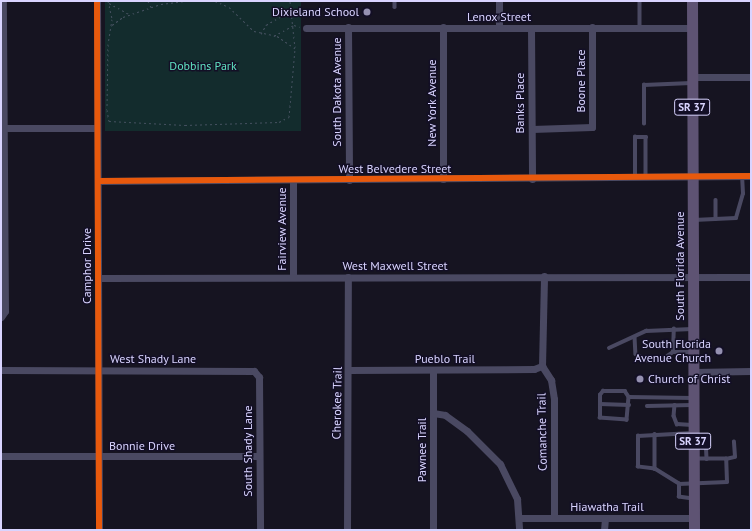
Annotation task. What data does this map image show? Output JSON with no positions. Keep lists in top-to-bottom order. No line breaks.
{"streets":{"main road":["SR 37","South Florida Avenue"],"street":["Lenox Street","Boone Place","South Dakota Avenue","New York Avenue","Banks Place","West Belvedere Street","Fairview Avenue","Camphor Drive","West Maxwell Street","West Shady Lane","Pueblo Trail","Cherokee Trail","Comanche Trail","Bonnie Drive","Pawnee Trail","South Shady Lane","Hiawatha Trail"]},"crossings":[["Lenox Street","Boone Place"],["Lenox Street","South Dakota Avenue"],["Lenox Street","New York Avenue"],["Lenox Street","Banks Place"],["Lenox Street","South Florida Avenue"],["Boone Place","Banks Place"],["South Dakota Avenue","West Belvedere Street"],["New York Avenue","West Belvedere Street"],["Banks Place","West Belvedere Street"],["West Belvedere Street","Fairview Avenue"],["West Belvedere Street","Camphor Drive"],["West Belvedere Street","South Florida Avenue"],["Fairview Avenue","West Maxwell Street"],["Camphor Drive","West Maxwell Street"],["Camphor Drive","West Shady Lane"],["Camphor Drive","Bonnie Drive"],["West Maxwell Street","South Florida Avenue"],["West Maxwell Street","Cherokee Trail"],["South Florida Avenue","Hiawatha Trail"],["West Shady Lane","South Shady Lane"],["Pueblo Trail","Cherokee Trail"],["Pueblo Trail","Comanche Trail"],["Pueblo Trail","Pawnee Trail"],["Comanche Trail","Hiawatha Trail"],["Bonnie Drive","South Shady Lane"]],"parks":["Dobbins Park"],"places":["Dixieland School","South Florida Avenue Church","Church of Christ"]}
